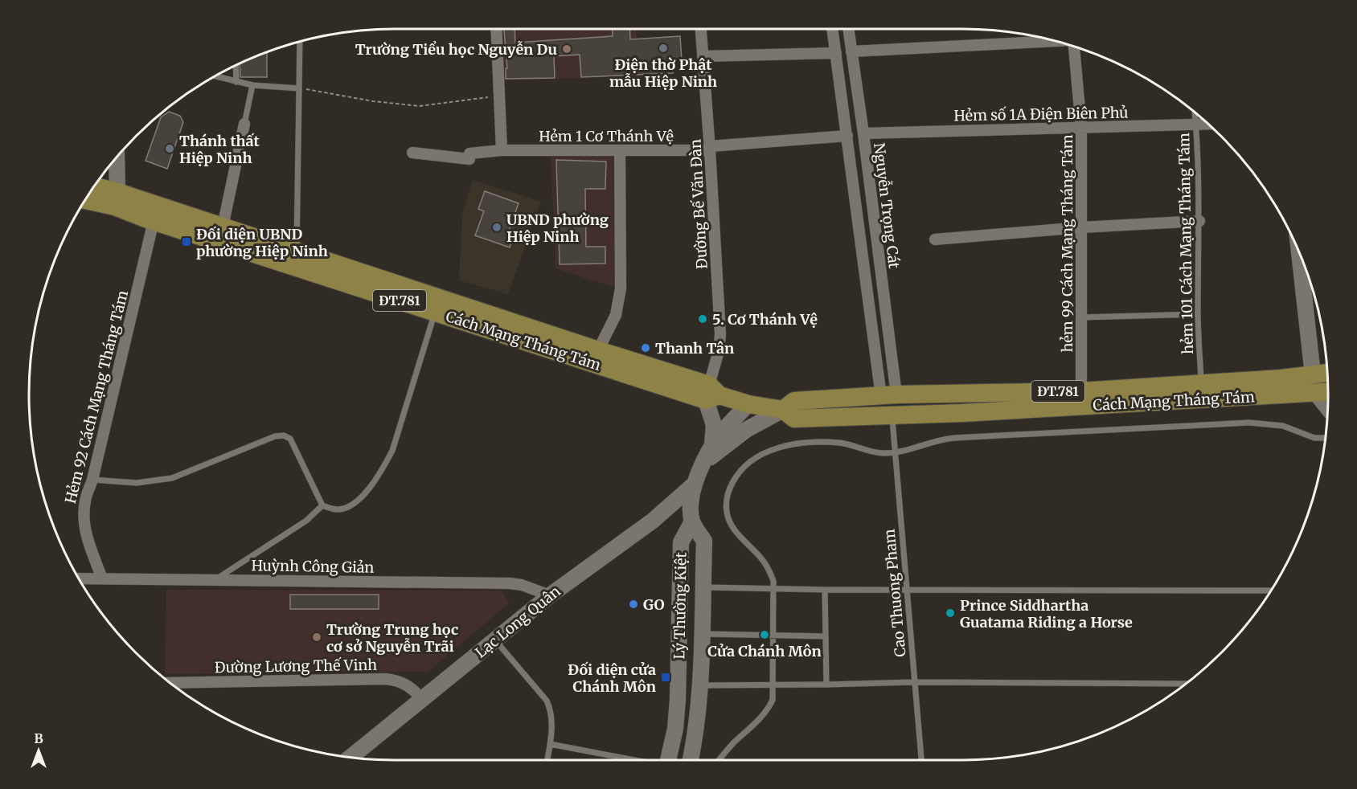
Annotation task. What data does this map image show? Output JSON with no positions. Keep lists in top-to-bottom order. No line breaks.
{"streets":{"main road":["ĐT.781","Cách Mạng Tháng Tám","Lý Thường Kiệt","Lạc Long Quân"],"street":["Hẻm số 1A Điện Biên Phủ","Hẻm 1 Cơ Thánh Vệ","Đường Bế Văn Đàn","Nguyễn Trọng Cát","hẻm 99 Cách Mạng Tháng Tám","Hẻm 92 Cách Mạng Tháng Tám","Huỳnh Công Giản","Đường Lương Thế Vinh"],"lane":["hẻm 101 Cách Mạng Tháng Tám","Cao Thuong Pham"]},"crossings":[["Hẻm số 1A Điện Biên Phủ","Nguyễn Trọng Cát"],["Hẻm số 1A Điện Biên Phủ","hẻm 99 Cách Mạng Tháng Tám"],["Hẻm số 1A Điện Biên Phủ","hẻm 101 Cách Mạng Tháng Tám"],["Hẻm 1 Cơ Thánh Vệ","Đường Bế Văn Đàn"],["Đường Bế Văn Đàn","Cách Mạng Tháng Tám"],["Nguyễn Trọng Cát","Cách Mạng Tháng Tám"],["hẻm 99 Cách Mạng Tháng Tám","Cách Mạng Tháng Tám"],["hẻm 101 Cách Mạng Tháng Tám","Cách Mạng Tháng Tám"],["Cách Mạng Tháng Tám","Hẻm 92 Cách Mạng Tháng Tám"],["Cách Mạng Tháng Tám","Cao Thuong Pham"],["Cách Mạng Tháng Tám","Lạc Long Quân"],["Hẻm 92 Cách Mạng Tháng Tám","Huỳnh Công Giản"],["Huỳnh Công Giản","Lạc Long Quân"],["Lý Thường Kiệt","Lạc Long Quân"],["Lạc Long Quân","Đường Lương Thế Vinh"]],"places":{"other":["Điện thờ Phật mẫu Hiệp Ninh","Trường Tiểu học Nguyễn Du","Thánh thất Hiệp Ninh","UBND phường Hiệp Ninh","5. Cơ Thánh Vệ","Thanh Tân","GO","Prince Siddhartha Guatama Riding a Horse","Cửa Chánh Môn","Trường Trung học cơ sở Nguyễn Trãi"],"transit":["Đối diện UBND phường Hiệp Ninh","Đối diện cửa Chánh Môn"]},"north":"top"}
